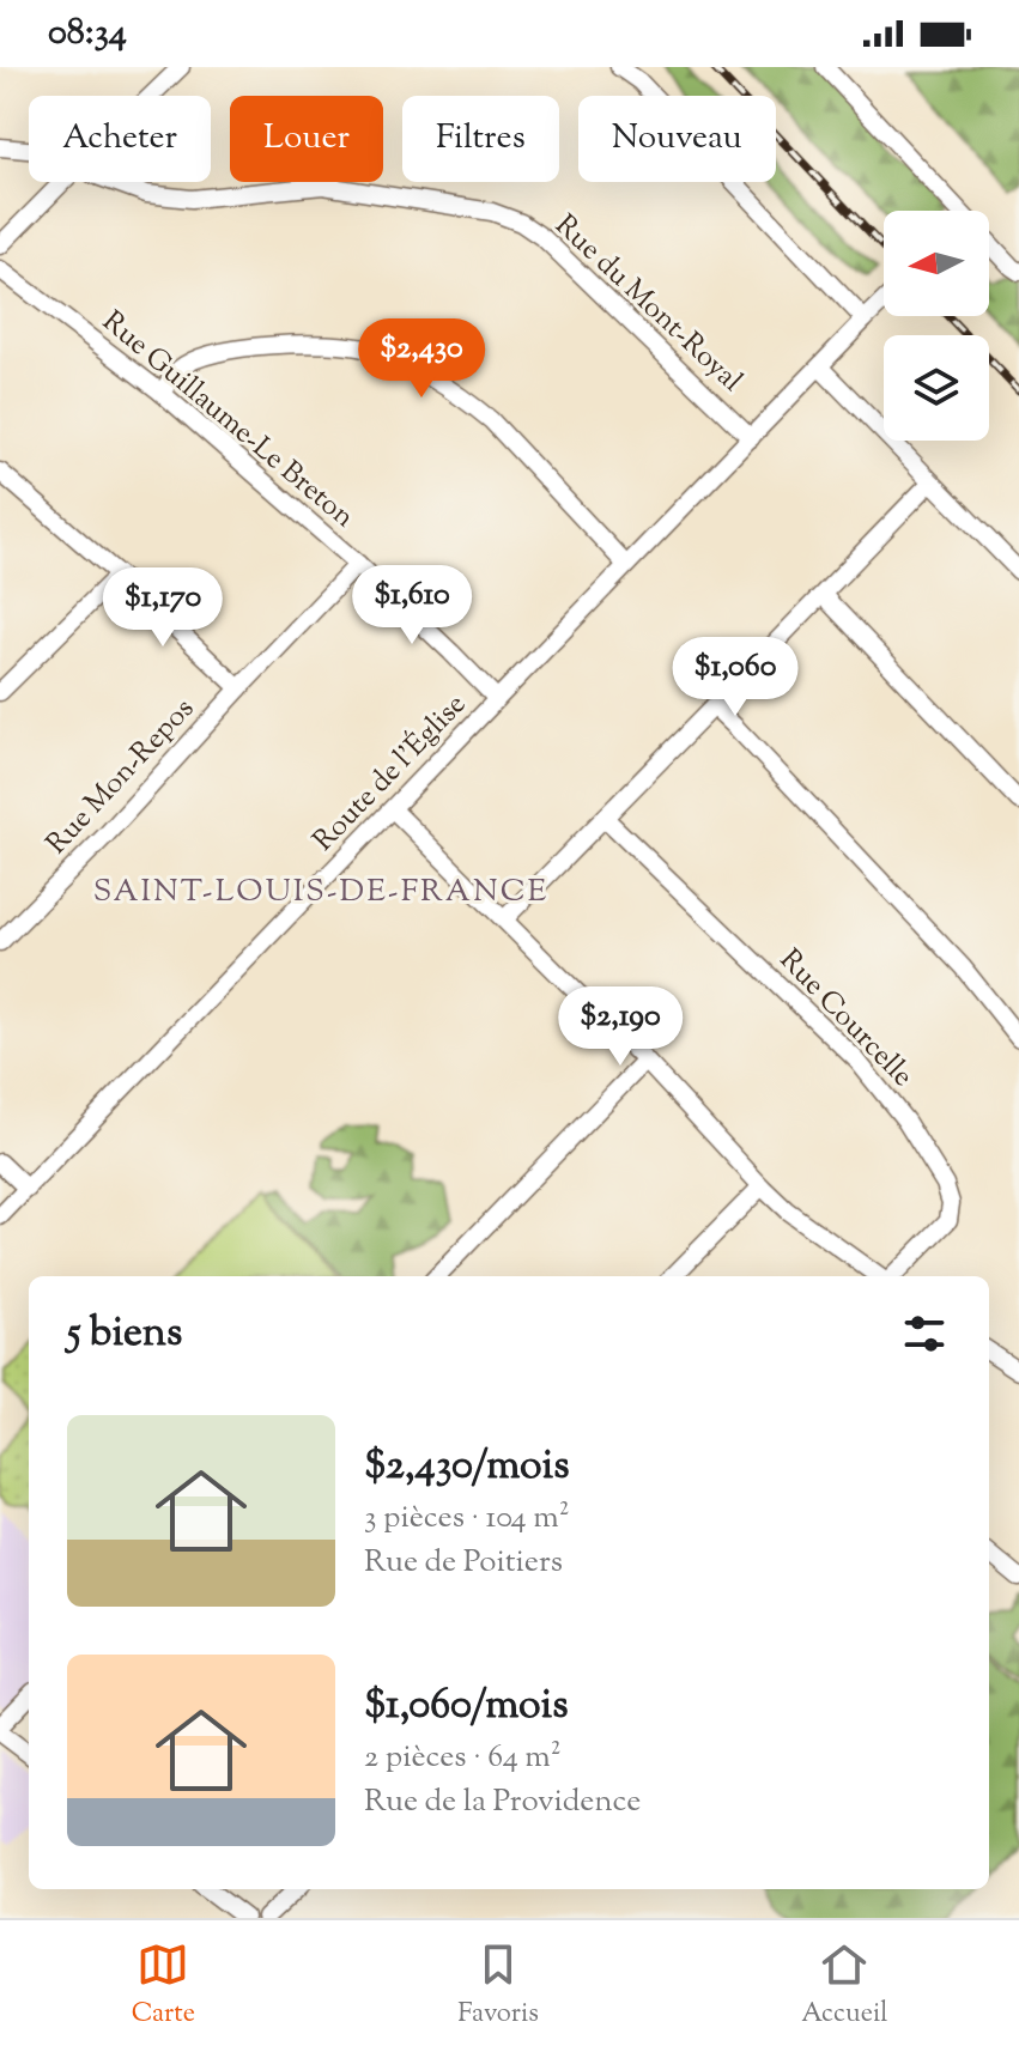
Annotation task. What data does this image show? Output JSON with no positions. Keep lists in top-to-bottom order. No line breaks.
{"streets":{"street":["Rue du Mont-Royal","Rue Guillaume-Le Breton","Route de l'Église","Rue Mon-Repos","Rue Courcelle"]},"crossings":[["Rue du Mont-Royal","Route de l'Église"],["Rue Guillaume-Le Breton","Route de l'Église"],["Rue Guillaume-Le Breton","Rue Mon-Repos"]],"districts":["SAINT-LOUIS-DE-FRANCE"],"north":"left","page":{"status":"08:34","chip":["Acheter","Louer","Filtres","Nouveau"],"price":["$2,430","$1,610","$1,170","$1,060","$2,190"],"heading":"5 biens","list":[{"name":"$2,430/mois","note":"3 pièces · 104 m² · Rue de Poitiers"},{"name":"$1,060/mois","note":"2 pièces · 64 m² · Rue de la Providence"}],"tabs":["Carte","Favoris","Accueil"]}}
